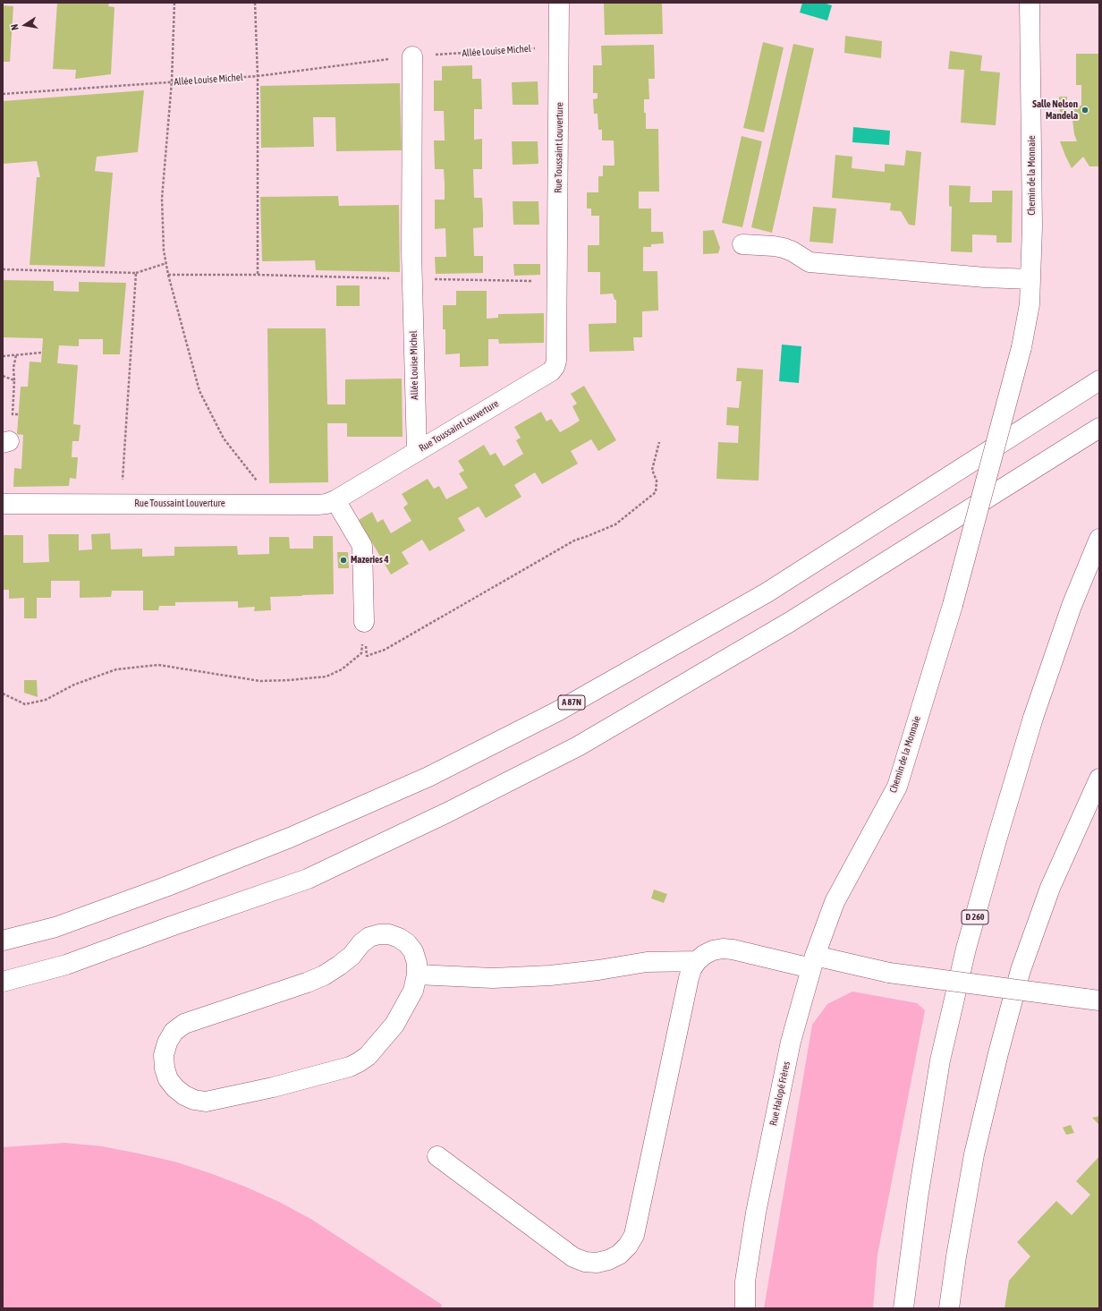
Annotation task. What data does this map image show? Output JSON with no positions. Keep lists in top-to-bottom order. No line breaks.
{"streets":{"main road":["Allée Louise Michel","Rue Toussaint Louverture","Chemin de la Monnaie","A 87N","D 260","Rue Halopé Frères"]},"crossings":[["Allée Louise Michel","Rue Toussaint Louverture"],["Chemin de la Monnaie","Rue Halopé Frères"]],"places":["Salle Nelson Mandela","Mazeries 4"],"north":"left"}
